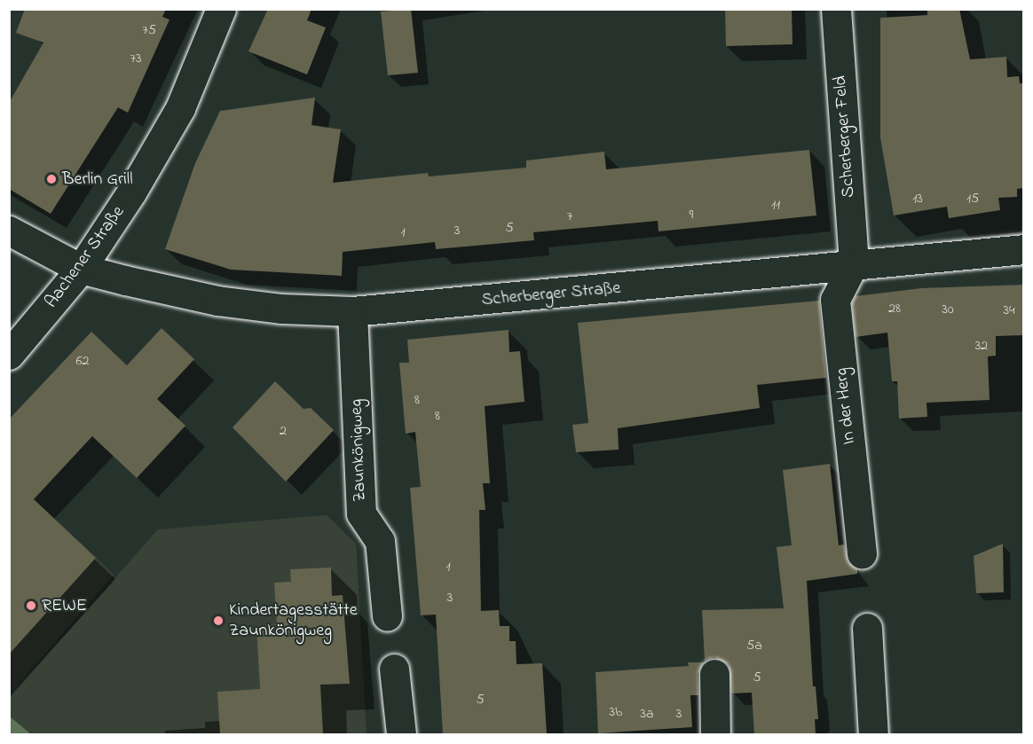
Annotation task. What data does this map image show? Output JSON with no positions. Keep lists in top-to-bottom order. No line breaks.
{"streets":{"street":["Scherberger Feld","Aachener Straße","Scherberger Straße","In der Herg","Zaunkönigweg"]},"crossings":[["Scherberger Feld","Scherberger Straße"],["Scherberger Feld","In der Herg"],["Aachener Straße","Scherberger Straße"],["Scherberger Straße","In der Herg"],["Scherberger Straße","Zaunkönigweg"]],"places":["Berlin Grill","REWE","Kindertagesstätte Zaunkönigweg"],"house_numbers":["75","73","13","15","11","9","7","5","3","1","28","30","34","32","62","8","8","2","1","3","5a","5","5","3b","3a","3"]}
